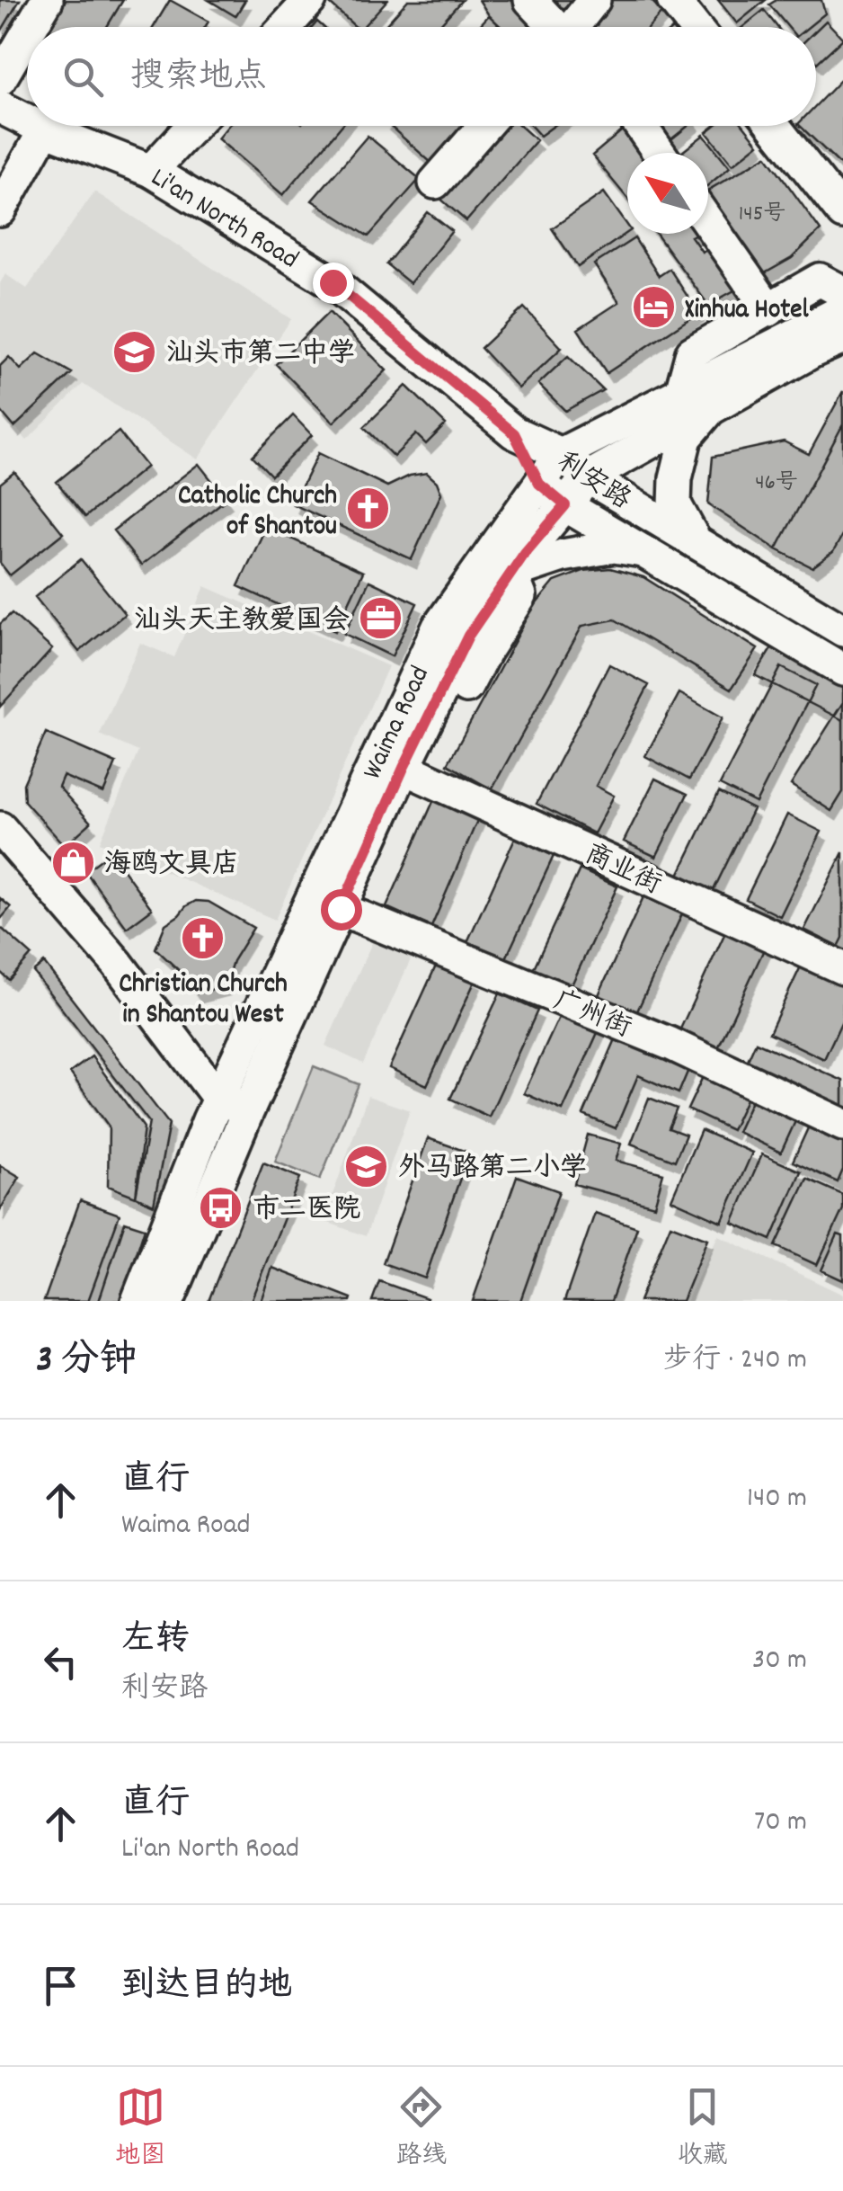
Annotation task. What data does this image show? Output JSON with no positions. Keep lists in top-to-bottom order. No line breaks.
{"streets":{"street":["Li'an North Road","利安路","Waima Road","商业街","广州街"]},"crossings":[["Li'an North Road","利安路"],["利安路","Waima Road"],["Waima Road","商业街"],["Waima Road","广州街"]],"places":{"hotel":["Xinhua Hotel"],"school or university":["汕头市第二中学","外马路第二小学"],"church":["Catholic Church of Shantou","Christian Church in Shantou West"],"office":["汕头天主教爱国会"],"shop":["海鸥文具店"],"bus stop":["市二医院"]},"house_numbers":["145号","46号"],"north":"top left","page":{"search":"搜索地点","heading":["3 分钟","步行 · 240 m"],"list":[["直行","Waima Road","140 m"],["左转","利安路","30 m"],["直行","Li'an North Road","70 m"],"到达目的地"],"nav":["地图","路线","收藏"]}}
